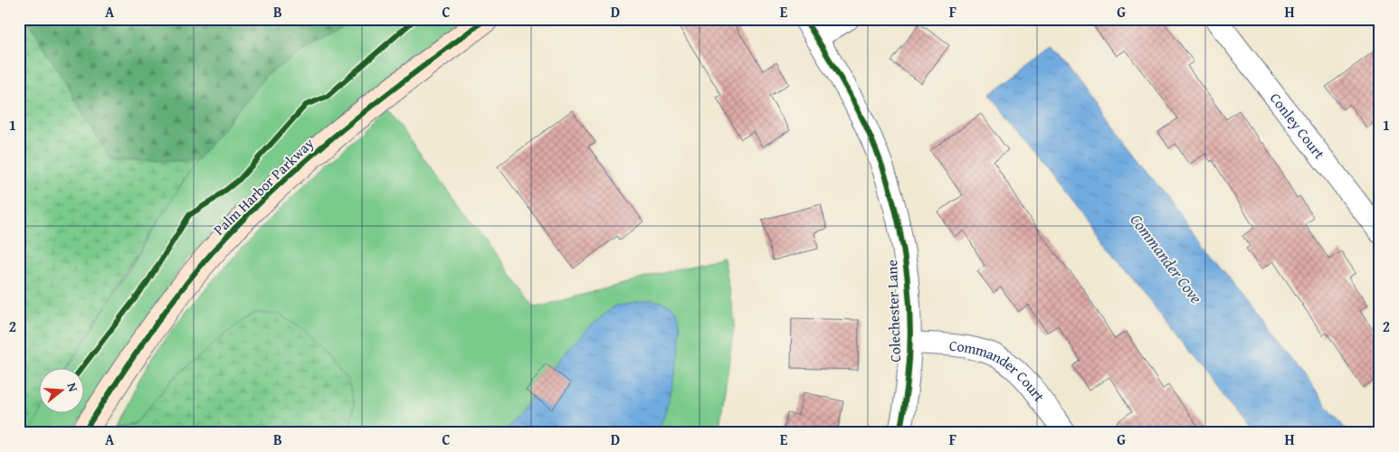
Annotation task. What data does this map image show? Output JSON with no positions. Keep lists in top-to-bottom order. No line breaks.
{"streets":{"street":["Conley Court","Palm Harbor Parkway","Colechester Lane","Commander Court"]},"crossings":[["Colechester Lane","Commander Court"]],"water":["Commander Cove"],"north":"right","grid":{"columns":["A","B","C","D","E","F","G","H"],"rows":["1","2"]}}
